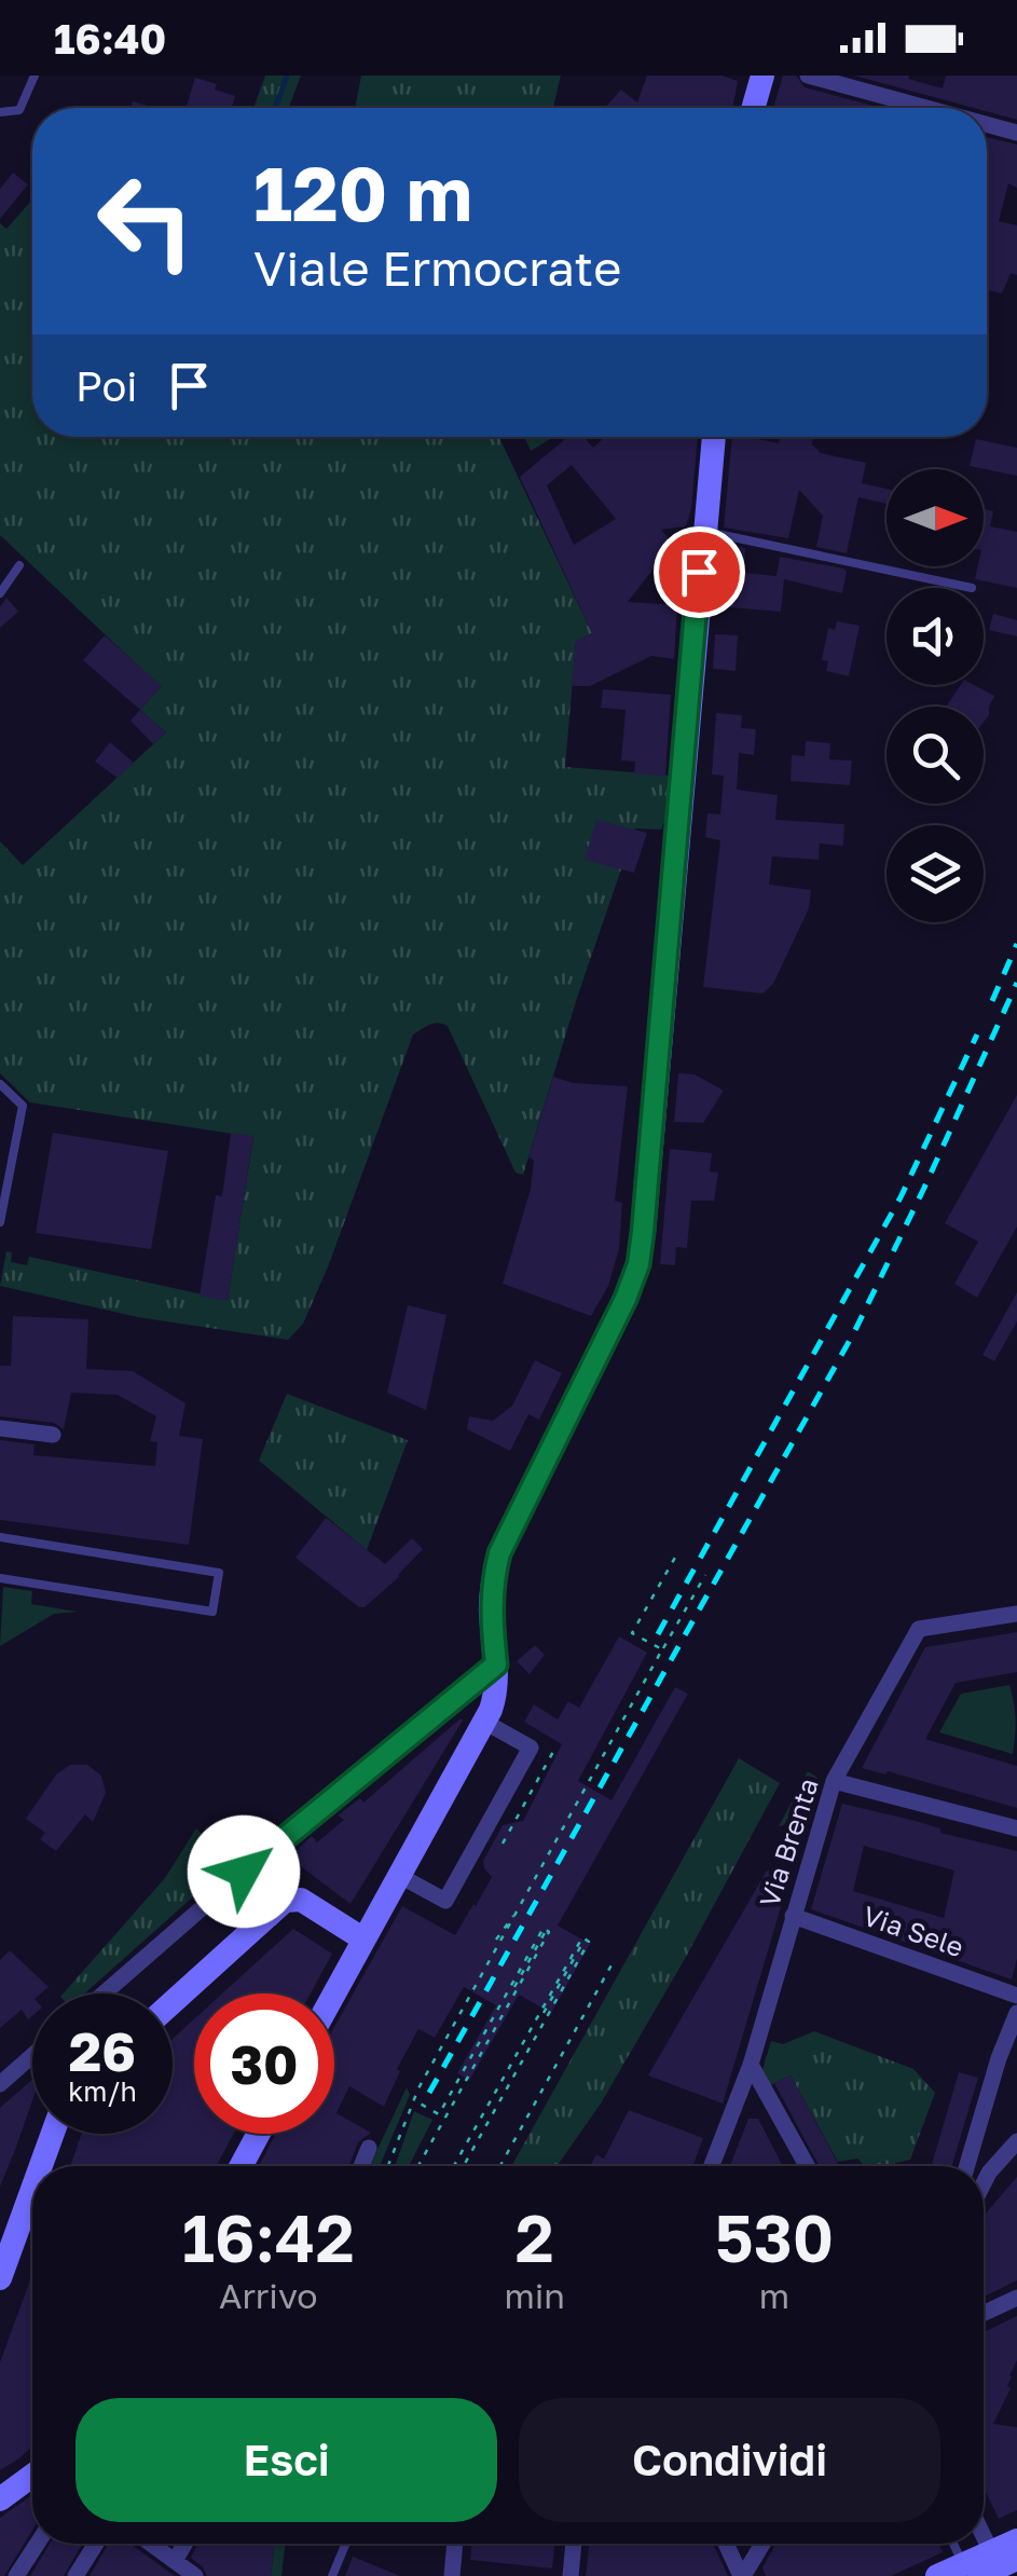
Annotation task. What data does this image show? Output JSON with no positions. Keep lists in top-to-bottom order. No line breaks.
{"streets":{"street":["Via Brenta","Via Sele"]},"crossings":[["Via Brenta","Via Sele"]],"north":"right","page":{"status":"16:40","turn":["120 m","Viale Ermocrate"],"then":"Poi","speed":"26 km/h","limit":"30","eta":["16:42","Arrivo","2","min","530","m"],"buttons":["Esci","Condividi"]}}
